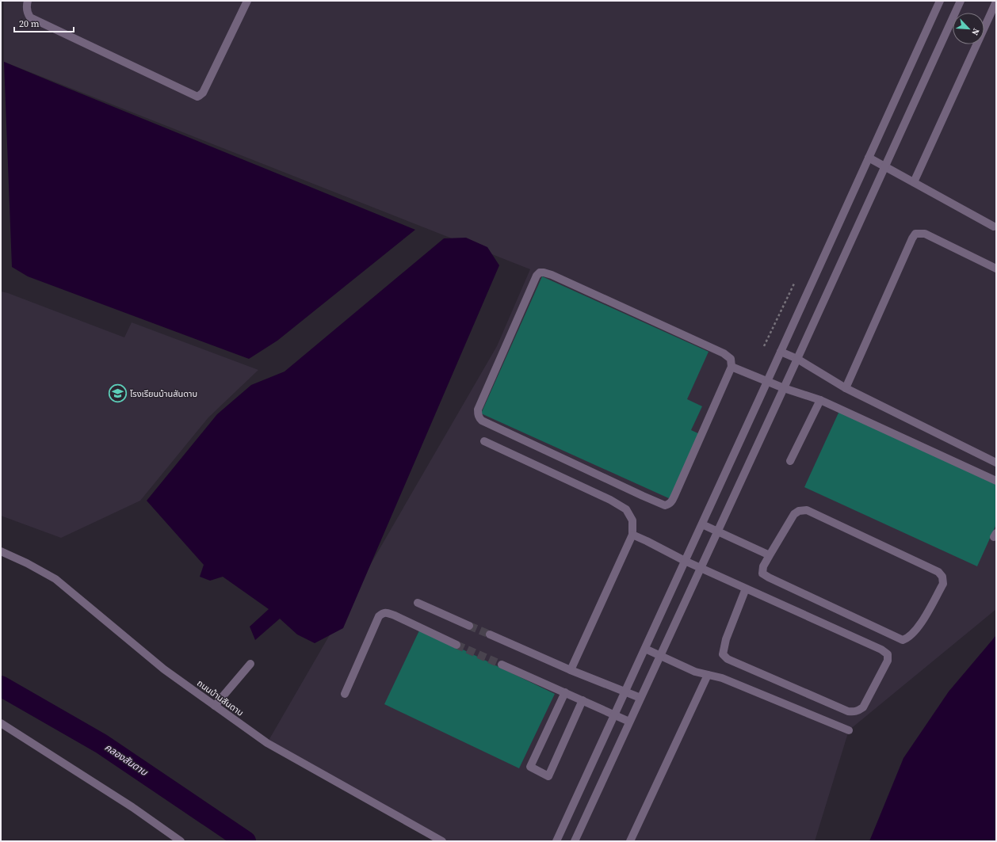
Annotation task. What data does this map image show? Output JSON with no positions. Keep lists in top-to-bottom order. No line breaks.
{"streets":{"street":["ถนนบ้านสันดาบ"]},"water":["คลองสันดาบ"],"places":{"school or university":["โรงเรียนบ้านสันดาบ"]},"scale_bar":"20 m","north":"bottom right"}
